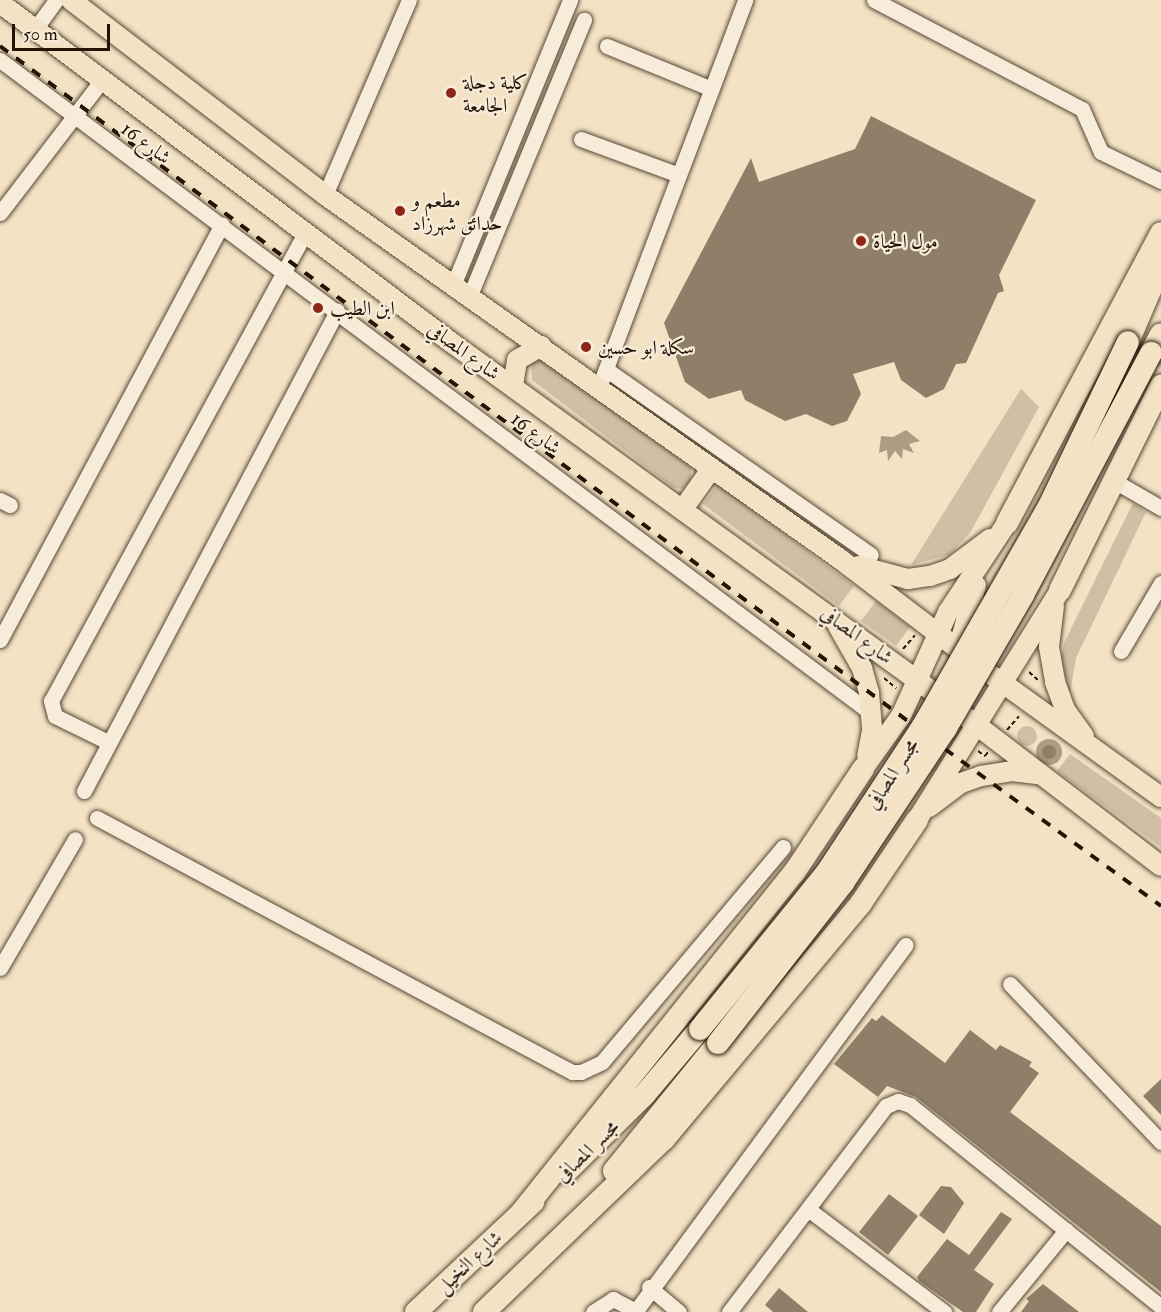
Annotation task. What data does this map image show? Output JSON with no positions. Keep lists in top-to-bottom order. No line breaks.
{"streets":{"highway":["مجسر المصافي","شارع النخيل"],"main road":["شارع المصافي"],"street":["شارع 16"]},"crossings":[["مجسر المصافي","شارع النخيل"]],"places":["كلية دجلة الجامعة","مطعم و حدائق شهرزاد","مول الحياة","ابن الطيب","سكلة ابو حسين"],"scale_bar":"50 m"}
